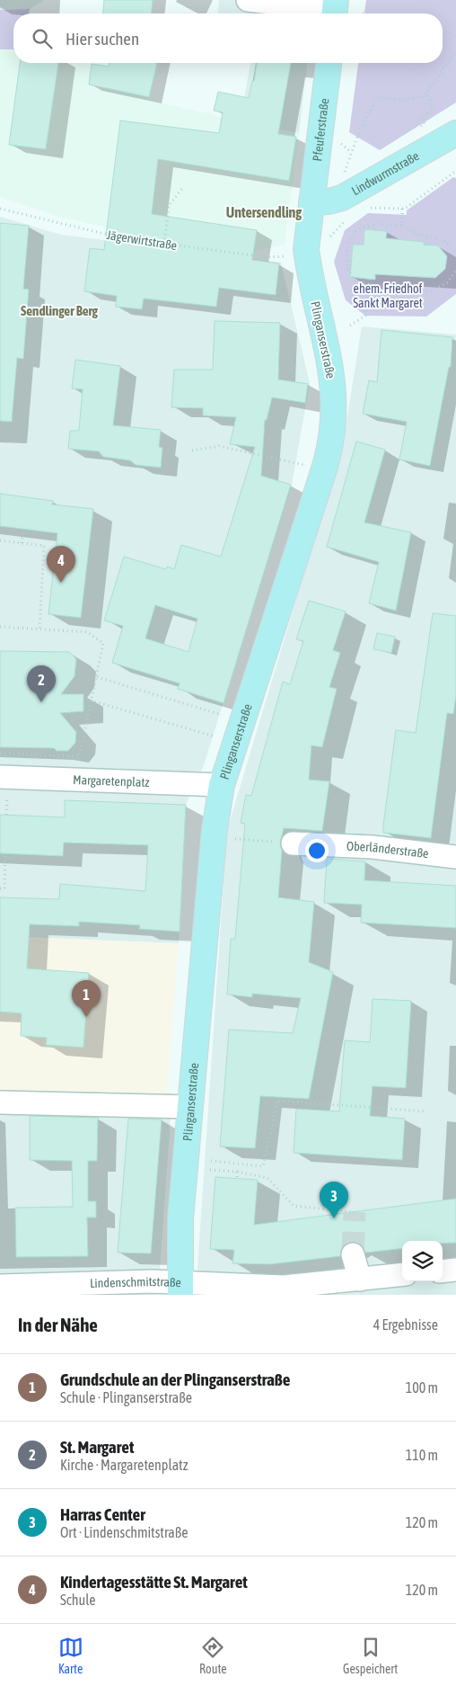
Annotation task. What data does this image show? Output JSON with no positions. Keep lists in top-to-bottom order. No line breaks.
{"streets":{"main road":["Pfeuferstraße","Lindwurmstraße","Plinganserstraße"],"street":["Margaretenplatz","Oberländerstraße","Lindenschmitstraße"],"path":["Jägerwirtstraße"]},"crossings":[["Pfeuferstraße","Lindwurmstraße"],["Pfeuferstraße","Plinganserstraße"],["Lindwurmstraße","Plinganserstraße"],["Plinganserstraße","Margaretenplatz"],["Plinganserstraße","Lindenschmitstraße"]],"districts":["Untersendling","Sendlinger Berg"],"parks":["ehem. Friedhof Sankt Margaret"],"page":{"search":"Hier suchen","pins":["4","2","1","3"],"heading":["In der Nähe","4 Ergebnisse"],"list":[{"mark":"1","name":"Grundschule an der Plinganserstraße","note":"Schule · Plinganserstraße","value":"100 m"},{"mark":"2","name":"St. Margaret","note":"Kirche · Margaretenplatz","value":"110 m"},{"mark":"3","name":"Harras Center","note":"Ort · Lindenschmitstraße","value":"120 m"},{"mark":"4","name":"Kindertagesstätte St. Margaret","note":"Schule","value":"120 m"}],"nav":["Karte","Route","Gespeichert"]}}
